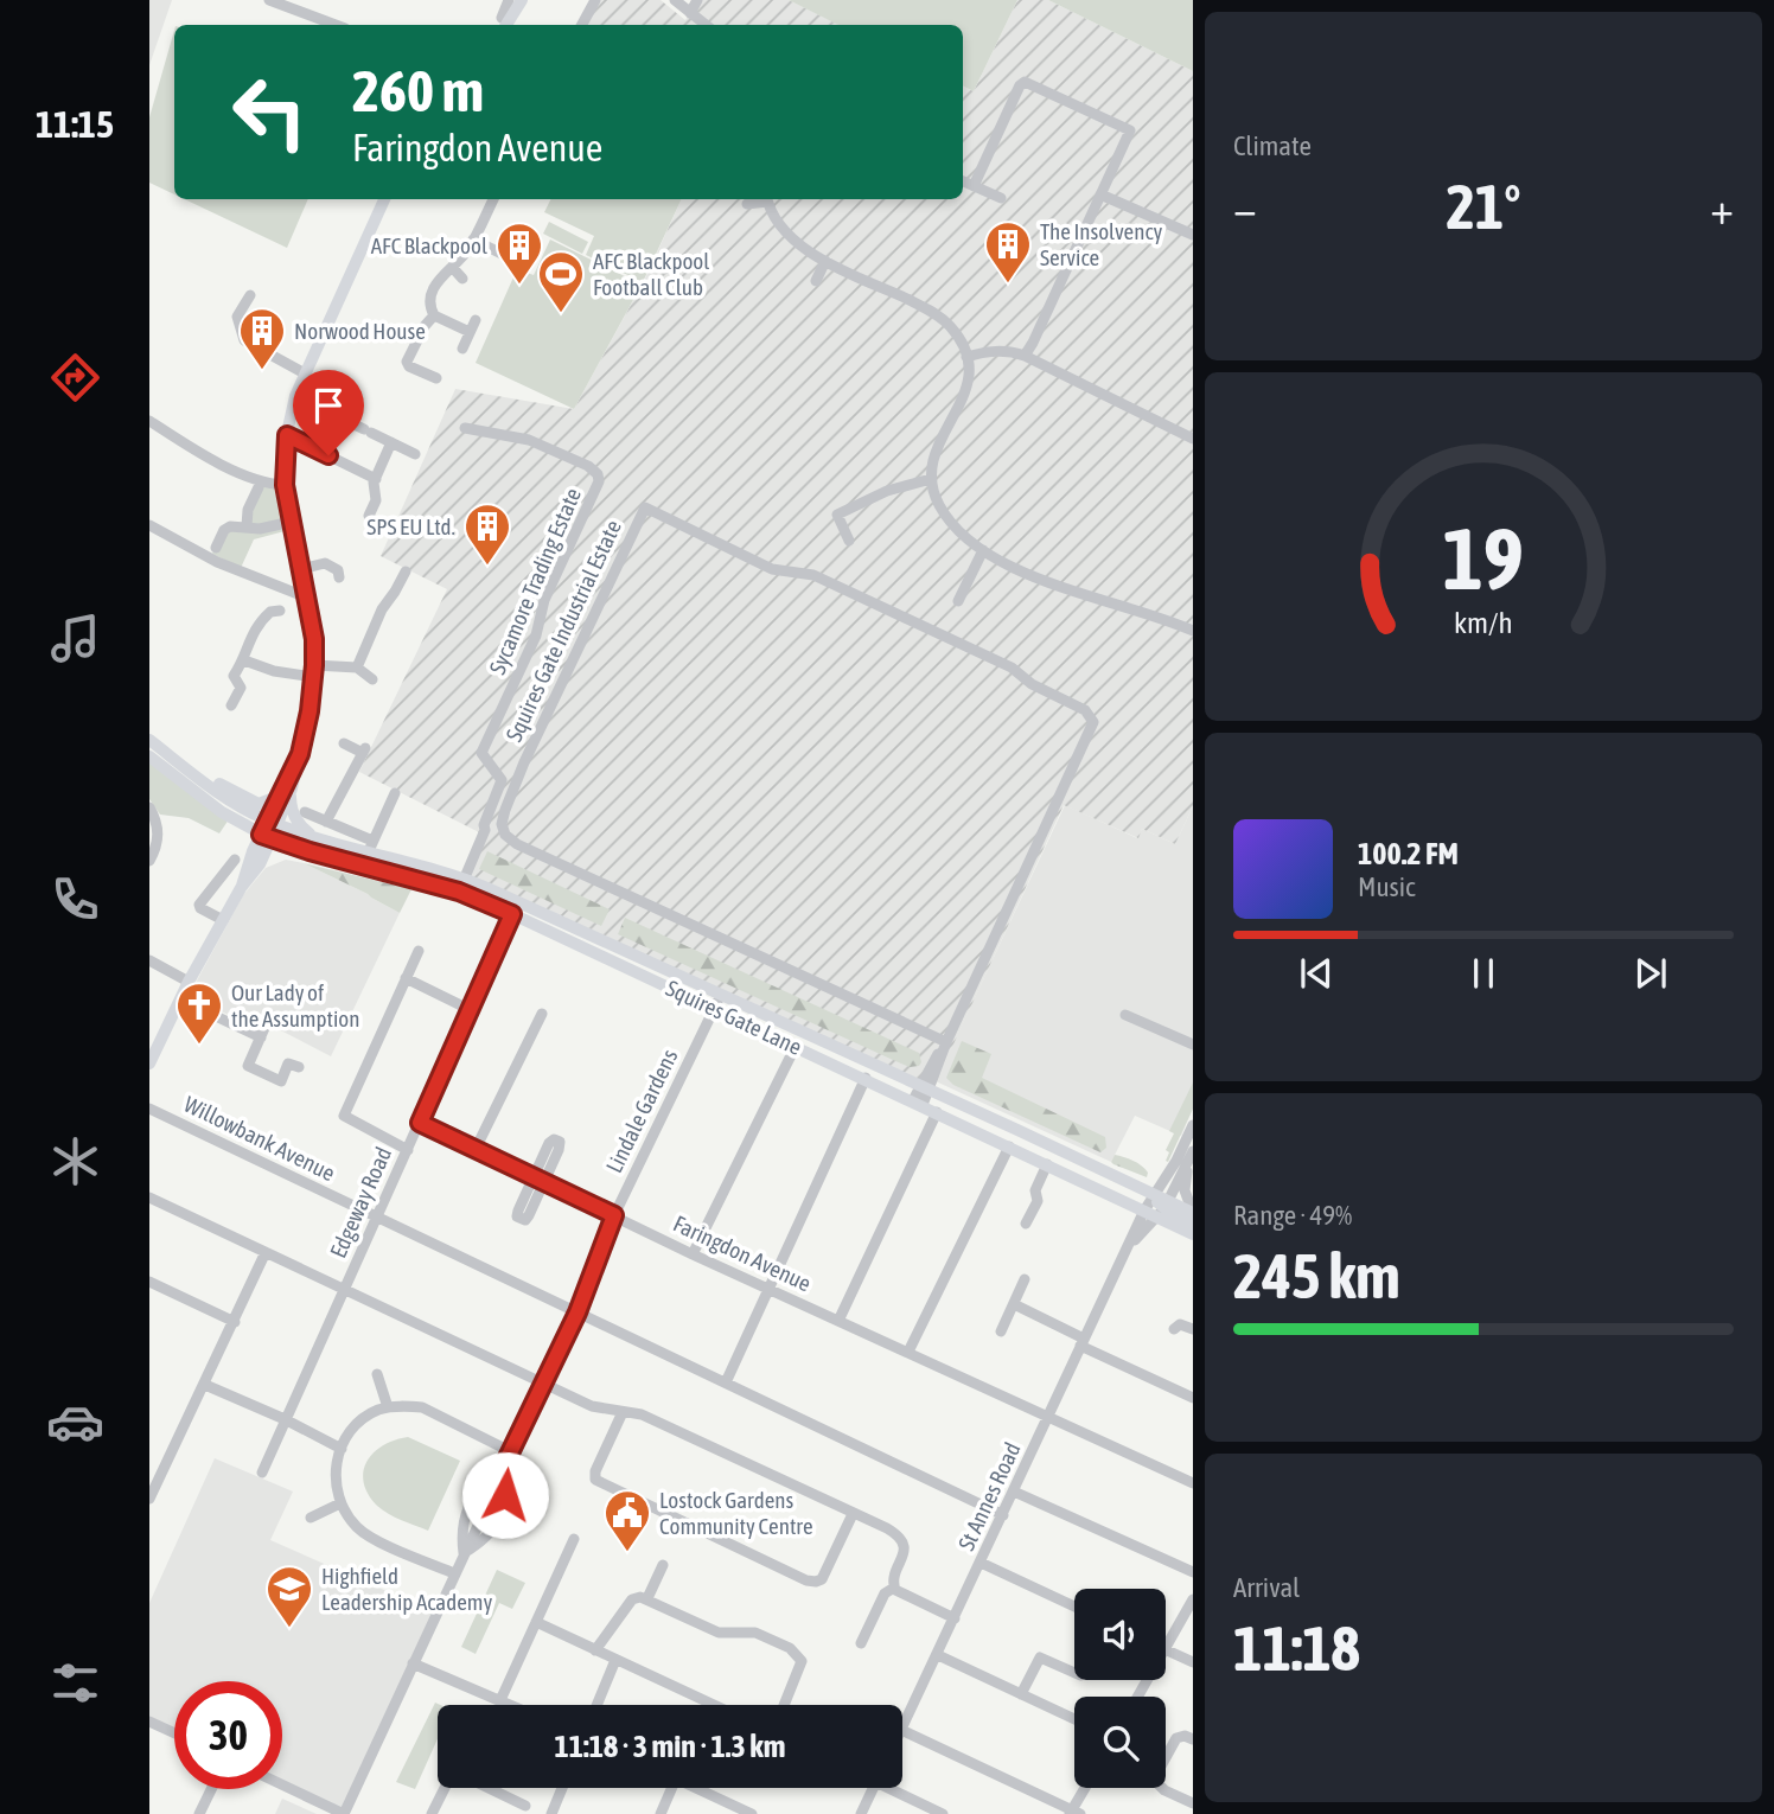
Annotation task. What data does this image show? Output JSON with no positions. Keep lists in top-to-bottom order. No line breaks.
{"streets":{"main road":["Squires Gate Lane"],"street":["Sycamore Trading Estate","Squires Gate Industrial Estate","Lindale Gardens","Willowbank Avenue","Edgeway Road","Faringdon Avenue","St Annes Road"]},"crossings":[["Sycamore Trading Estate","Squires Gate Lane"],["Squires Gate Lane","Lindale Gardens"],["Squires Gate Lane","Edgeway Road"],["Squires Gate Lane","St Annes Road"],["Lindale Gardens","Willowbank Avenue"],["Lindale Gardens","Faringdon Avenue"],["Willowbank Avenue","Edgeway Road"],["Willowbank Avenue","St Annes Road"],["Edgeway Road","Faringdon Avenue"],["Faringdon Avenue","St Annes Road"]],"places":{"building":["The Insolvency Service","AFC Blackpool","Norwood House","SPS EU Ltd."],"sports":["AFC Blackpool Football Club"],"church":["Our Lady of the Assumption"],"public building":["Lostock Gardens Community Centre"],"school or university":["Highfield Leadership Academy"]},"page":{"tabs":"11:15","tile":["Climate",["Range · 49%","245 km"],["Arrival","11:18"]],"turn":["260 m","Faringdon Avenue"],"heat":["−","21°","+"],"song":["100.2 FM","Music"],"limit":"30","trip":"11:18 · 3 min · 1.3 km","gauge":["19","km/h"]}}
